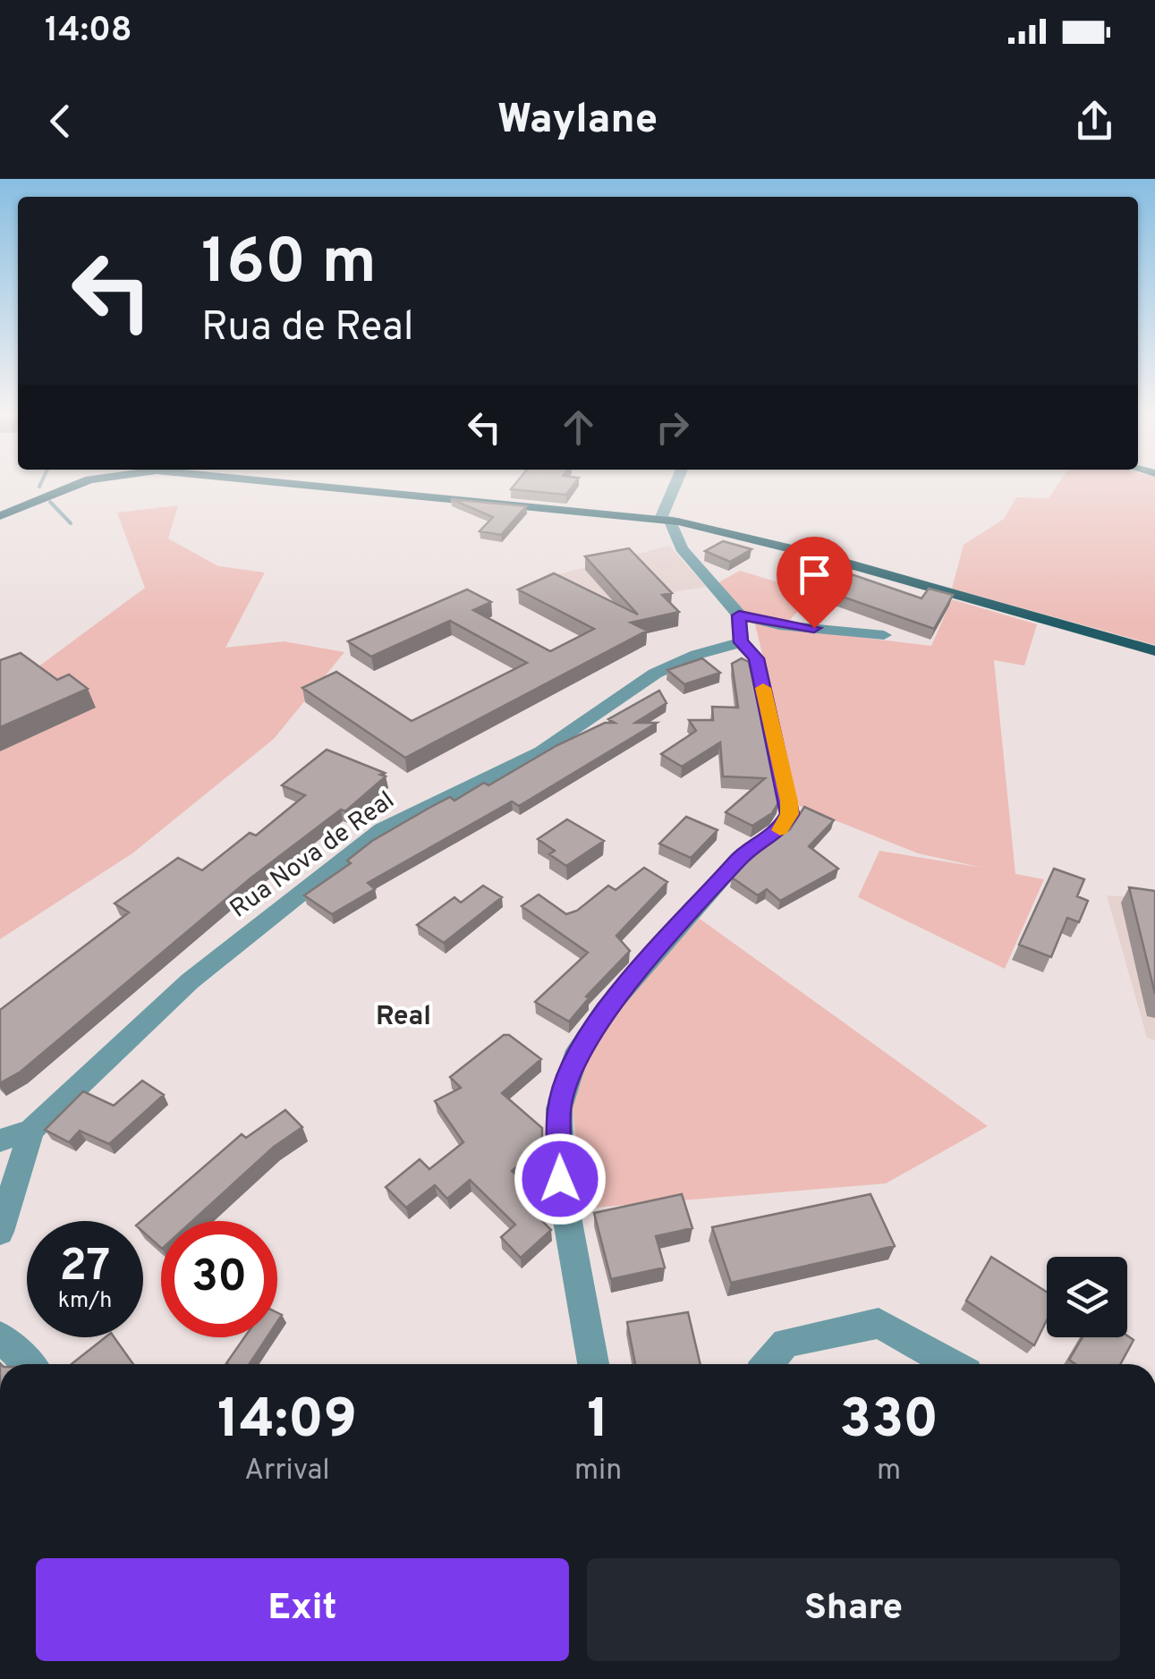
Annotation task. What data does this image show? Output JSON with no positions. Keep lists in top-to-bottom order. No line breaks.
{"streets":{"street":["Rua Nova de Real"]},"districts":["Real"],"page":{"status":"14:08","header":"Waylane","turn":["160 m","Rua de Real"],"speed":"27 km/h","limit":"30","eta":["14:09","Arrival","1","min","330","m"],"buttons":["Exit","Share"]}}
